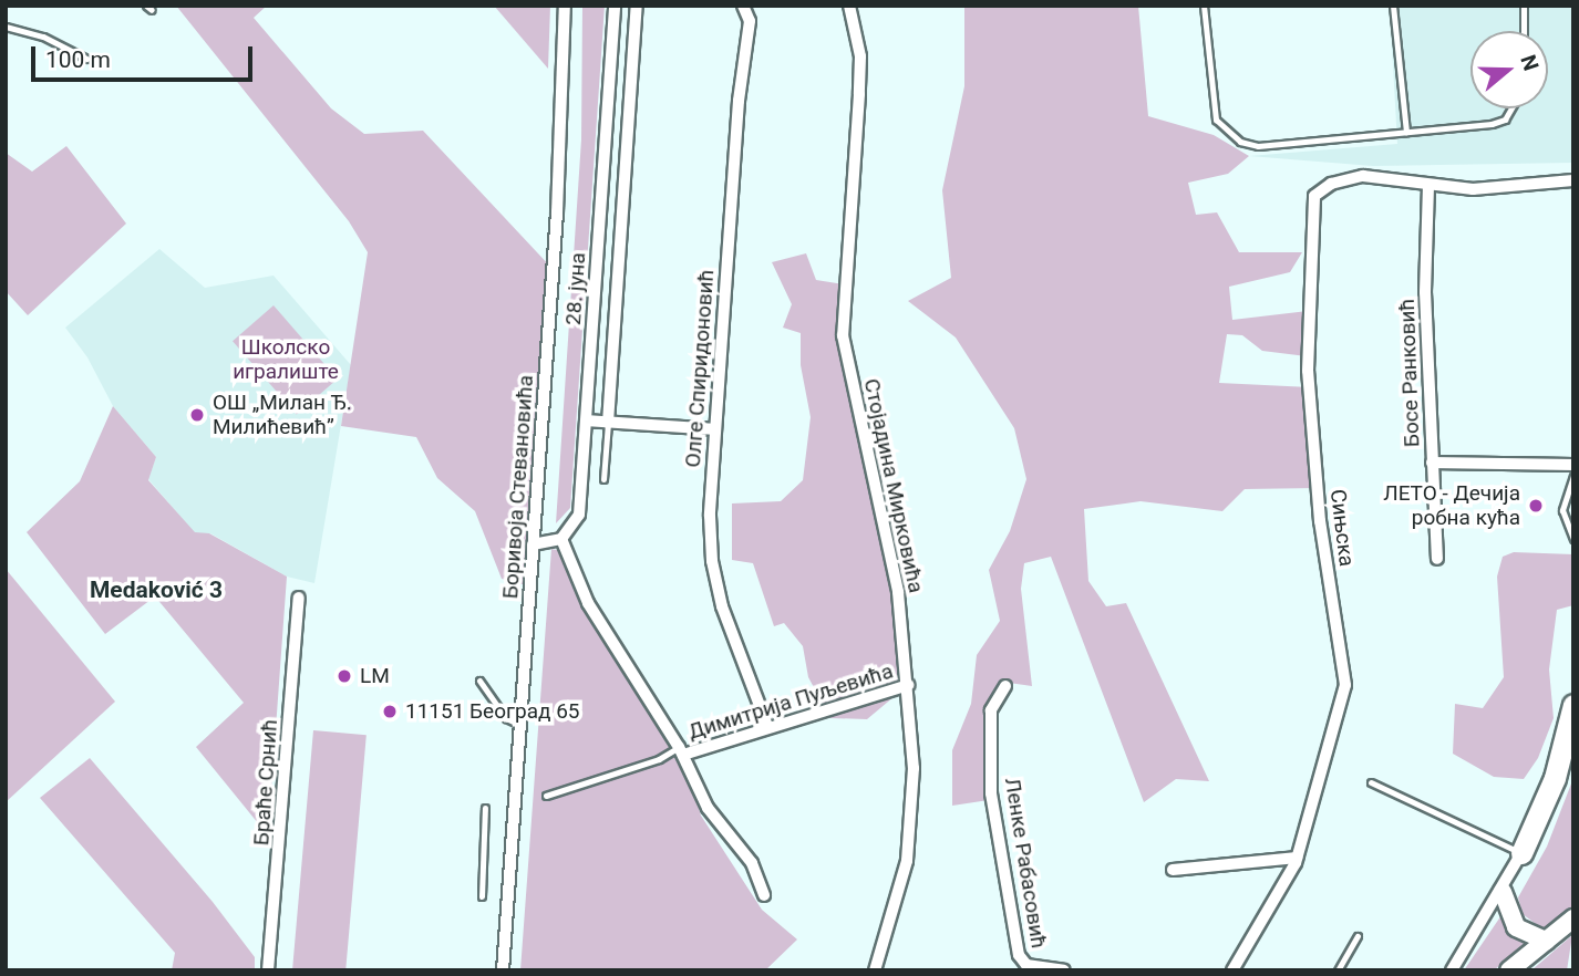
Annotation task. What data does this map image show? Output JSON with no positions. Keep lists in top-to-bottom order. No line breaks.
{"streets":{"street":["28. јуна","Олге Спиридоновић","Босе Ранковић","Стојадина Мирковића","Боривоја Стевановића","Сињска","Димитрија Пуљевића","Браће Срнић","Ленке Рабасовић"]},"crossings":[["28. јуна","Димитрија Пуљевића"],["Олге Спиридоновић","Димитрија Пуљевића"],["Босе Ранковић","Сињска"],["Стојадина Мирковића","Димитрија Пуљевића"]],"districts":["Medaković 3"],"parks":["Школско игралиште"],"places":["ОШ „Милан Ђ. Милићевић”","ЛЕТО - Дечија робна кућа","LM","11151 Београд 65"],"scale_bar":"100 m","north":"right"}
